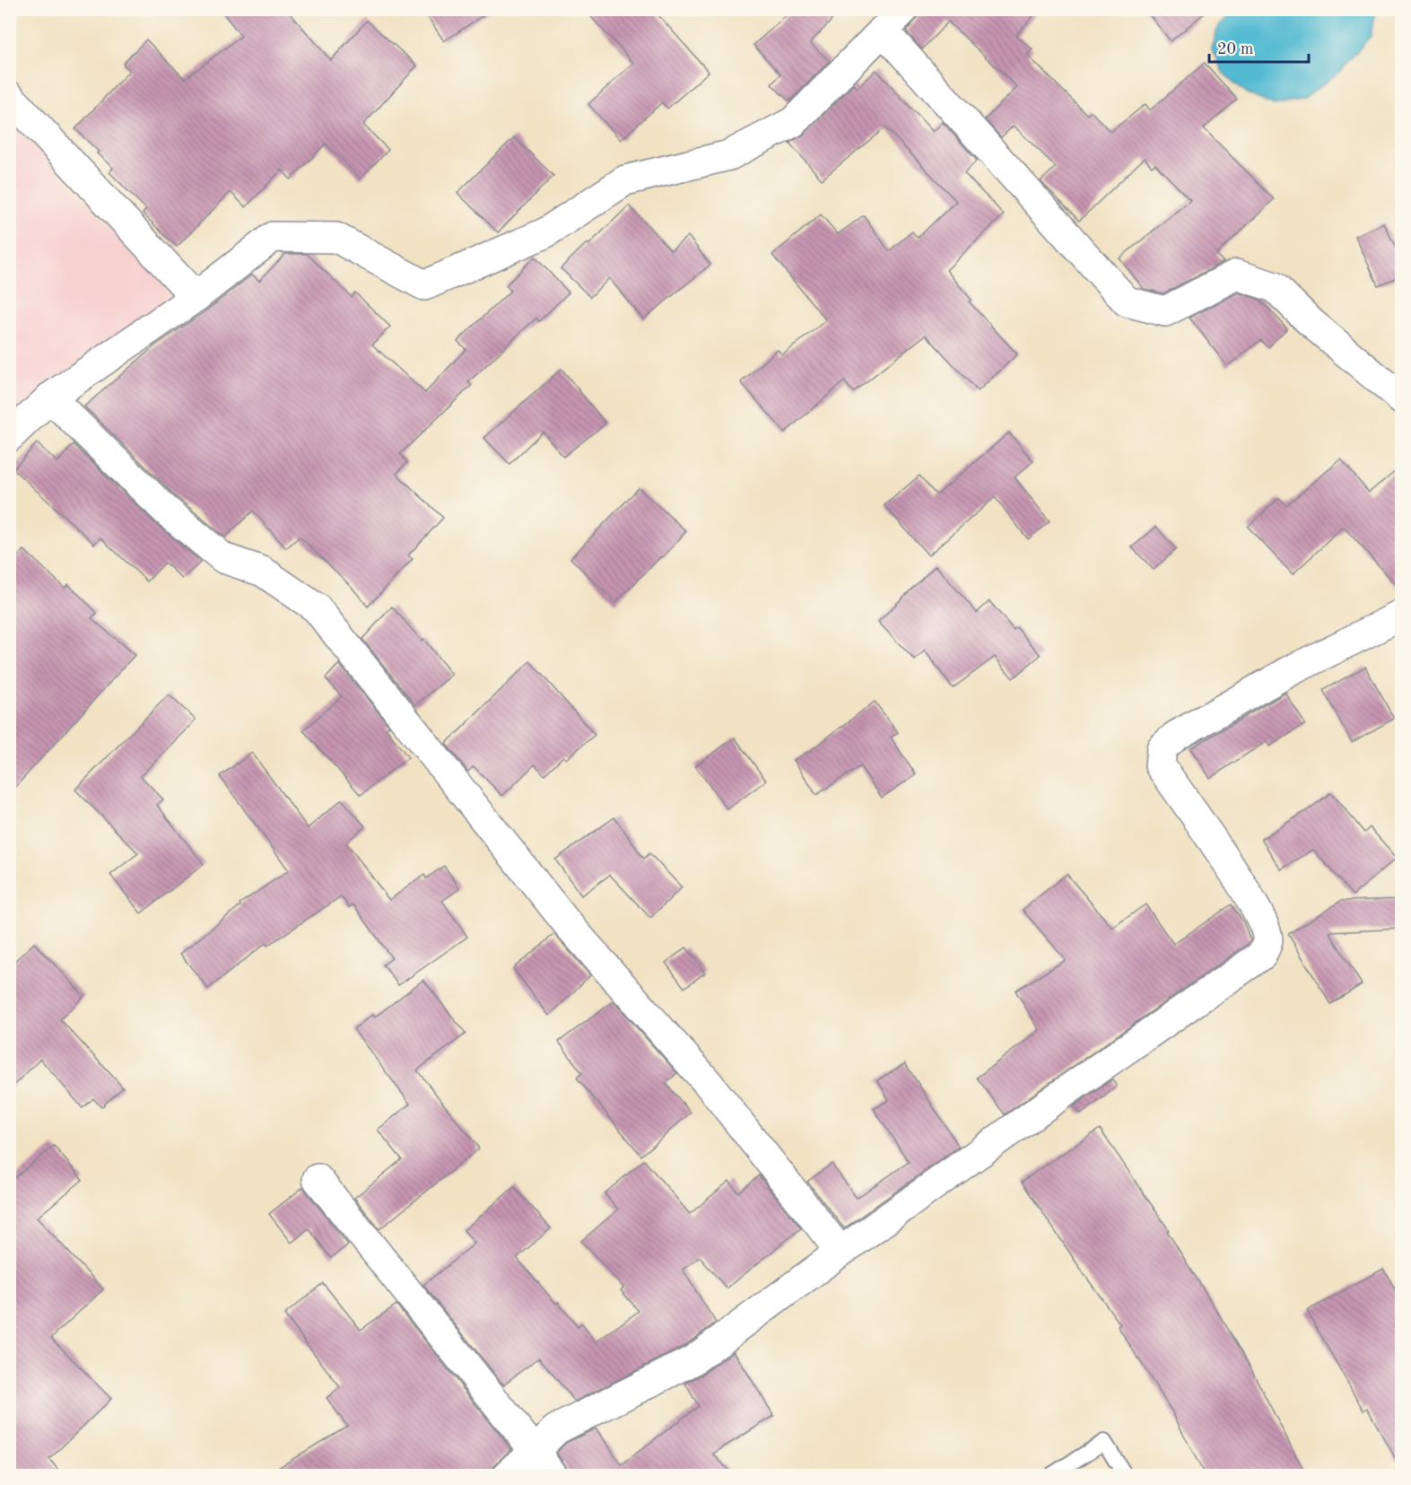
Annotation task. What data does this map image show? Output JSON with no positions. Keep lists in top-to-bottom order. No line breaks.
{"scale_bar":"20 m"}
